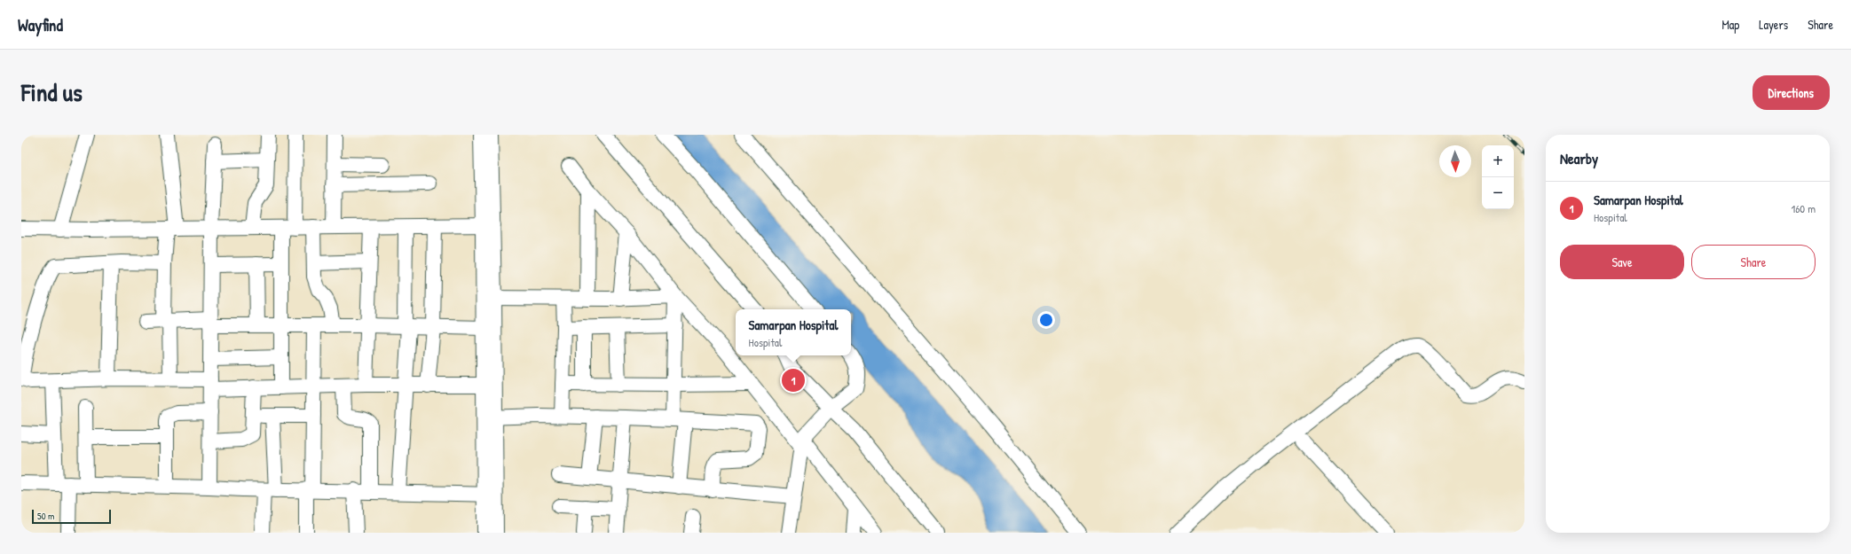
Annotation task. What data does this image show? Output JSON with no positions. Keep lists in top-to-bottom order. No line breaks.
{"scale_bar":"50 m","north":"bottom","page":{"header":"Wayfind","nav":["Map","Layers","Share"],"title":"Find us","buttons":["Directions",["Save","Share"]],"heading":"Nearby","map_buttons":["+","−"],"list":[{"mark":"1","name":"Samarpan Hospital","note":"Hospital","value":"160 m"}],"popup":["Samarpan Hospital","Hospital"],"pins":"1","scale":"50 m"}}
